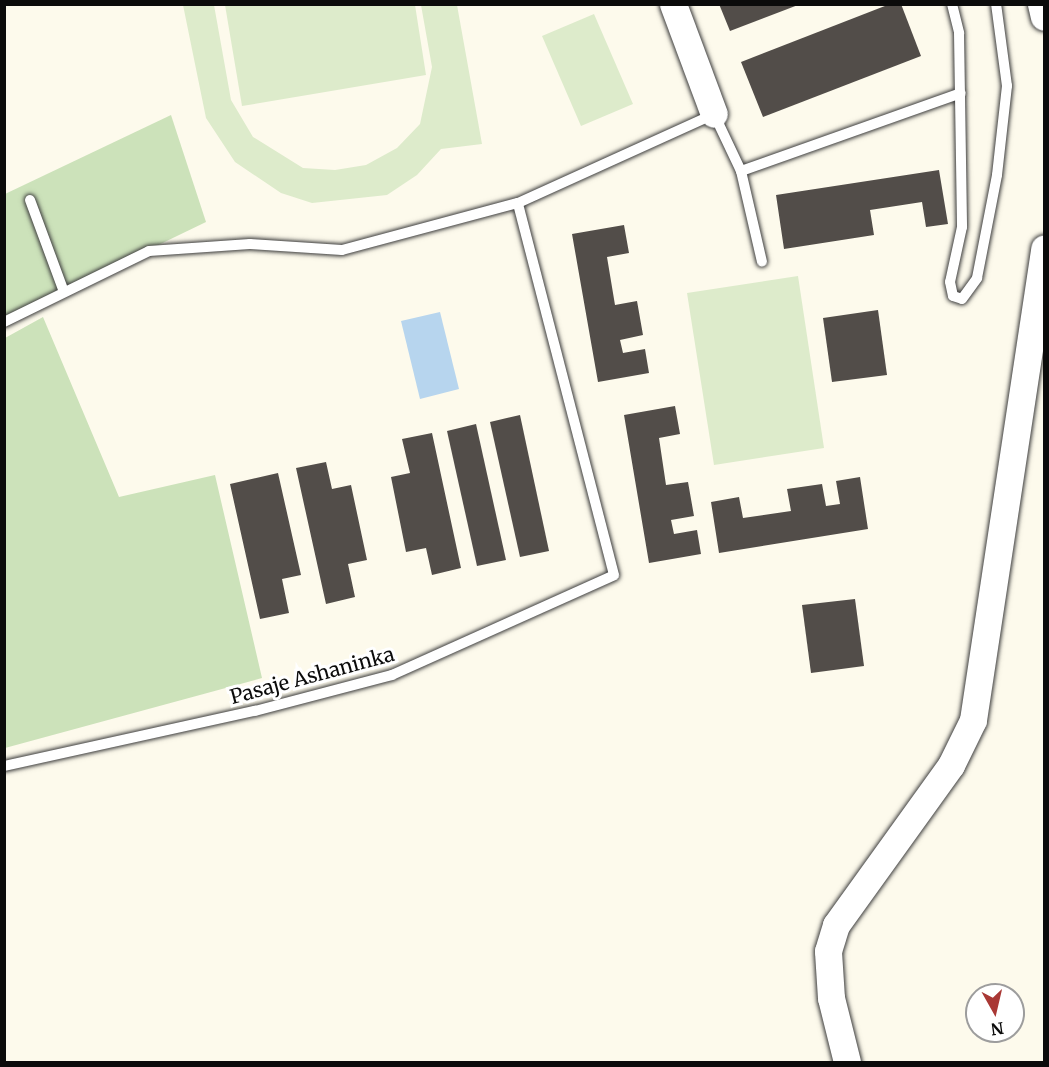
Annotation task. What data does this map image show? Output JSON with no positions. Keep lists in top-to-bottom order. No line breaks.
{"streets":{"lane":["Pasaje Ashaninka"]},"north":"bottom"}
